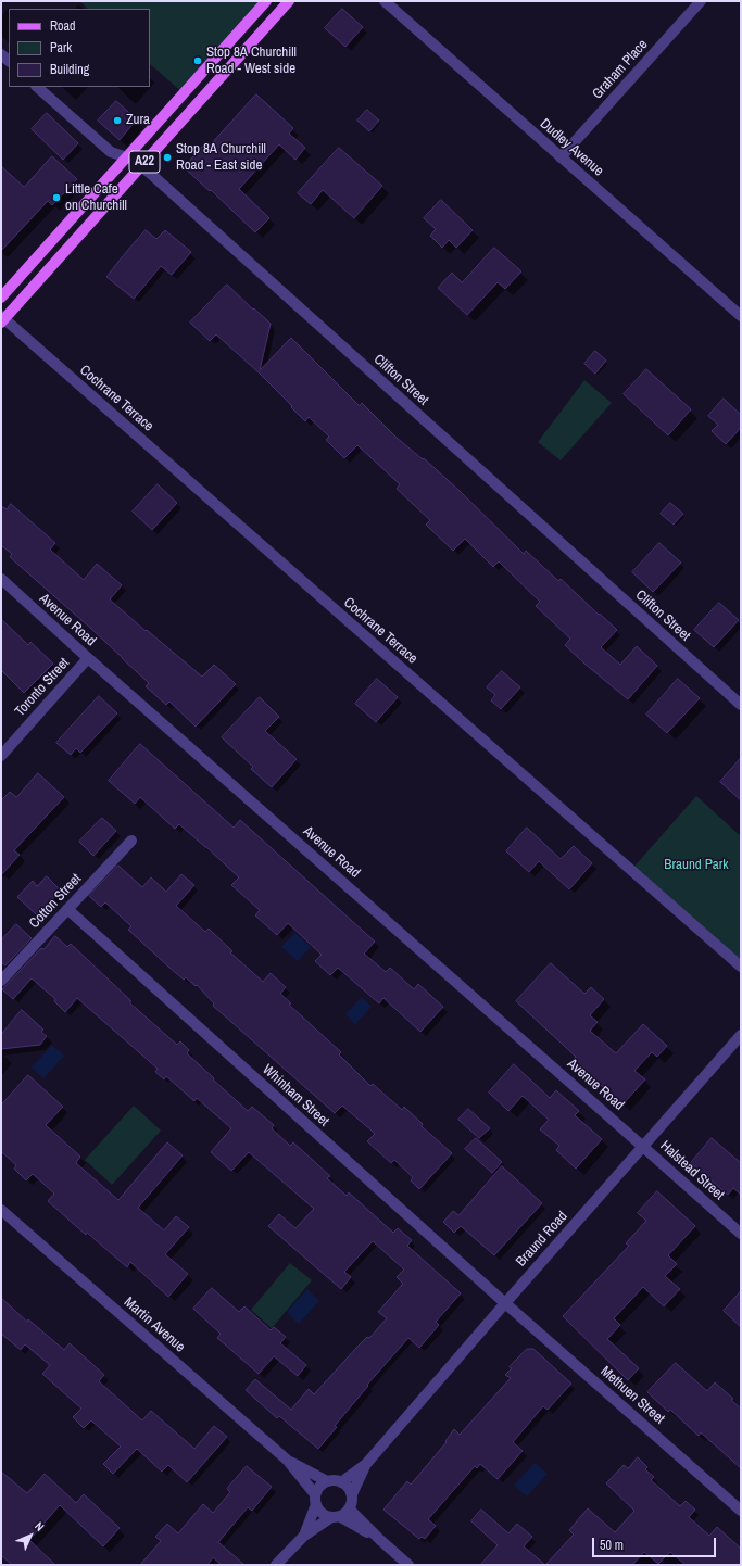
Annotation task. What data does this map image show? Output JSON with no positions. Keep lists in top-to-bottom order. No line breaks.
{"streets":{"main road":["A22"],"street":["Graham Place","Dudley Avenue","Clifton Street","Cochrane Terrace","Avenue Road","Toronto Street","Cotton Street","Whinham Street","Halstead Street","Braund Road","Martin Avenue","Methuen Street"]},"crossings":[["Graham Place","Dudley Avenue"],["A22","Clifton Street"],["A22","Cochrane Terrace"],["Avenue Road","Toronto Street"],["Avenue Road","Halstead Street"],["Avenue Road","Braund Road"],["Cotton Street","Whinham Street"],["Whinham Street","Braund Road"],["Whinham Street","Methuen Street"],["Halstead Street","Braund Road"],["Braund Road","Martin Avenue"],["Braund Road","Methuen Street"]],"parks":["Braund Park"],"places":["Stop 8A Churchill Road - West side","Zura","Stop 8A Churchill Road - East side","Little Cafe on Churchill"],"legend":["Road","Park","Building"],"scale_bar":"50 m","north":"top right"}
